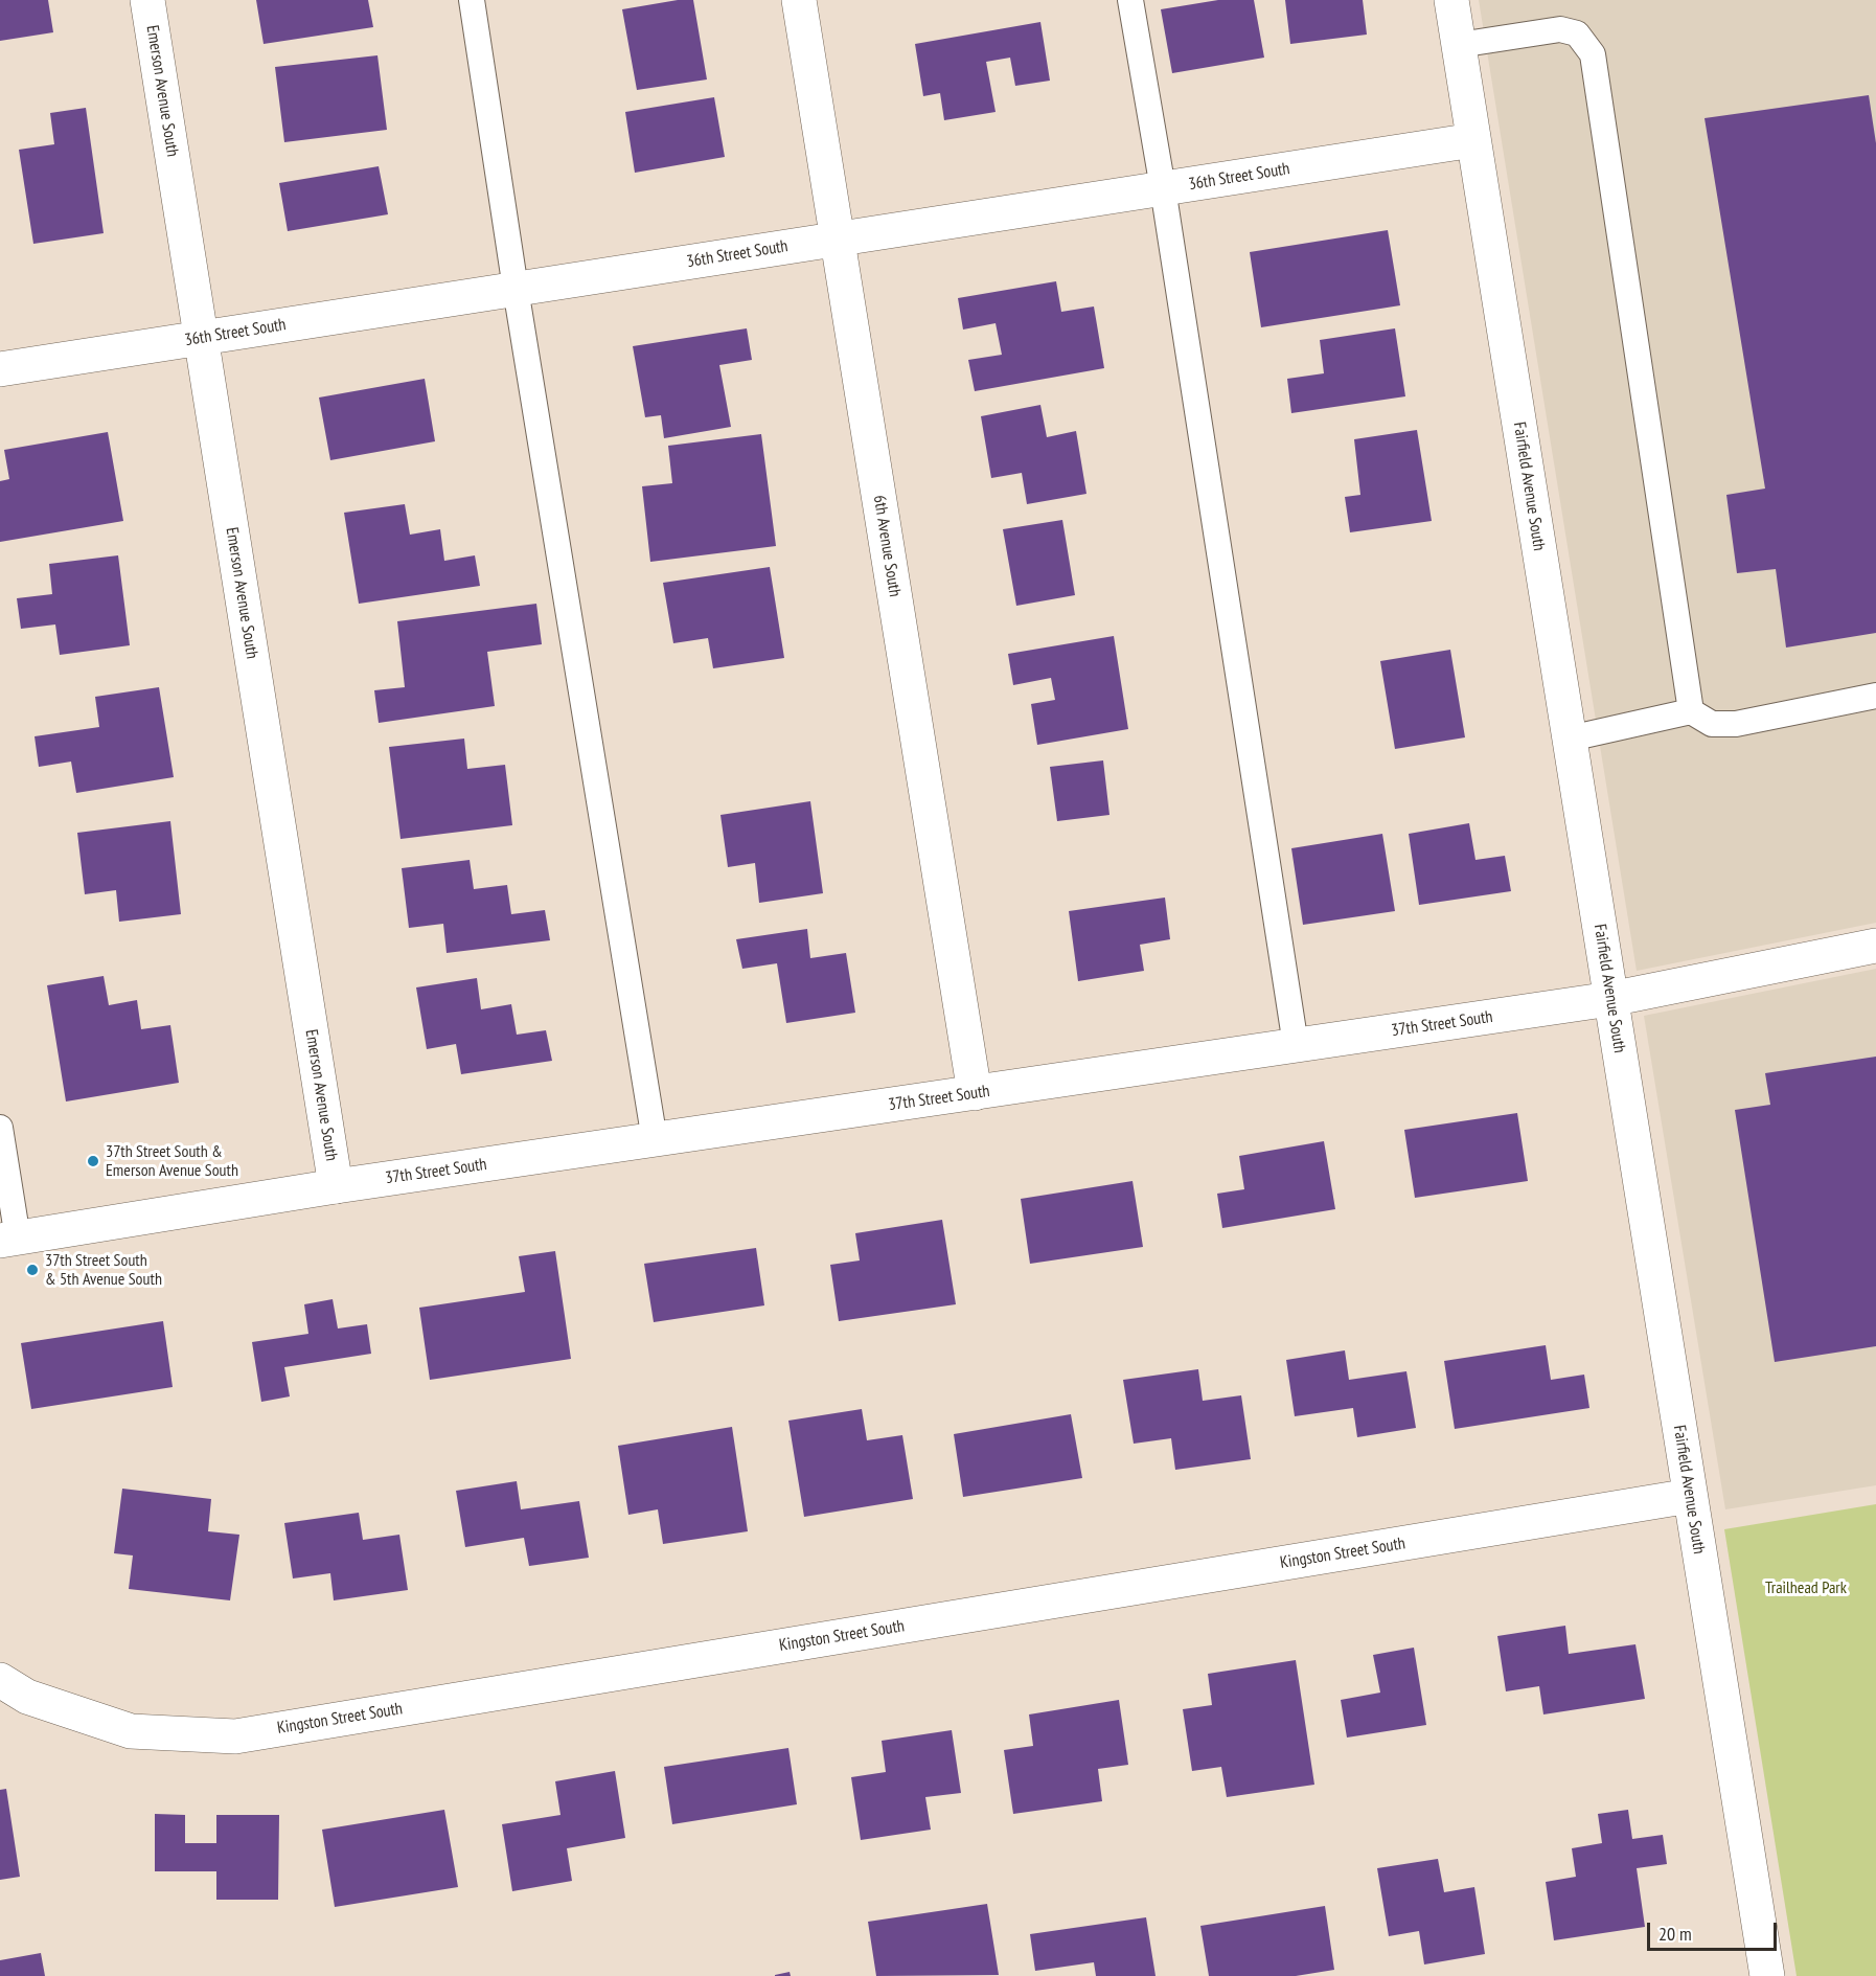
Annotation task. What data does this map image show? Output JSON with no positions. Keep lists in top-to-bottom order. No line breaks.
{"streets":{"street":["Emerson Avenue South","36th Street South","Fairfield Avenue South","6th Avenue South","37th Street South","Kingston Street South"]},"crossings":[["Emerson Avenue South","36th Street South"],["Emerson Avenue South","37th Street South"],["36th Street South","Fairfield Avenue South"],["36th Street South","6th Avenue South"],["Fairfield Avenue South","37th Street South"],["Fairfield Avenue South","Kingston Street South"],["6th Avenue South","37th Street South"]],"parks":["Trailhead Park"],"places":["37th Street South & Emerson Avenue South","37th Street South & 5th Avenue South"],"scale_bar":"20 m"}
